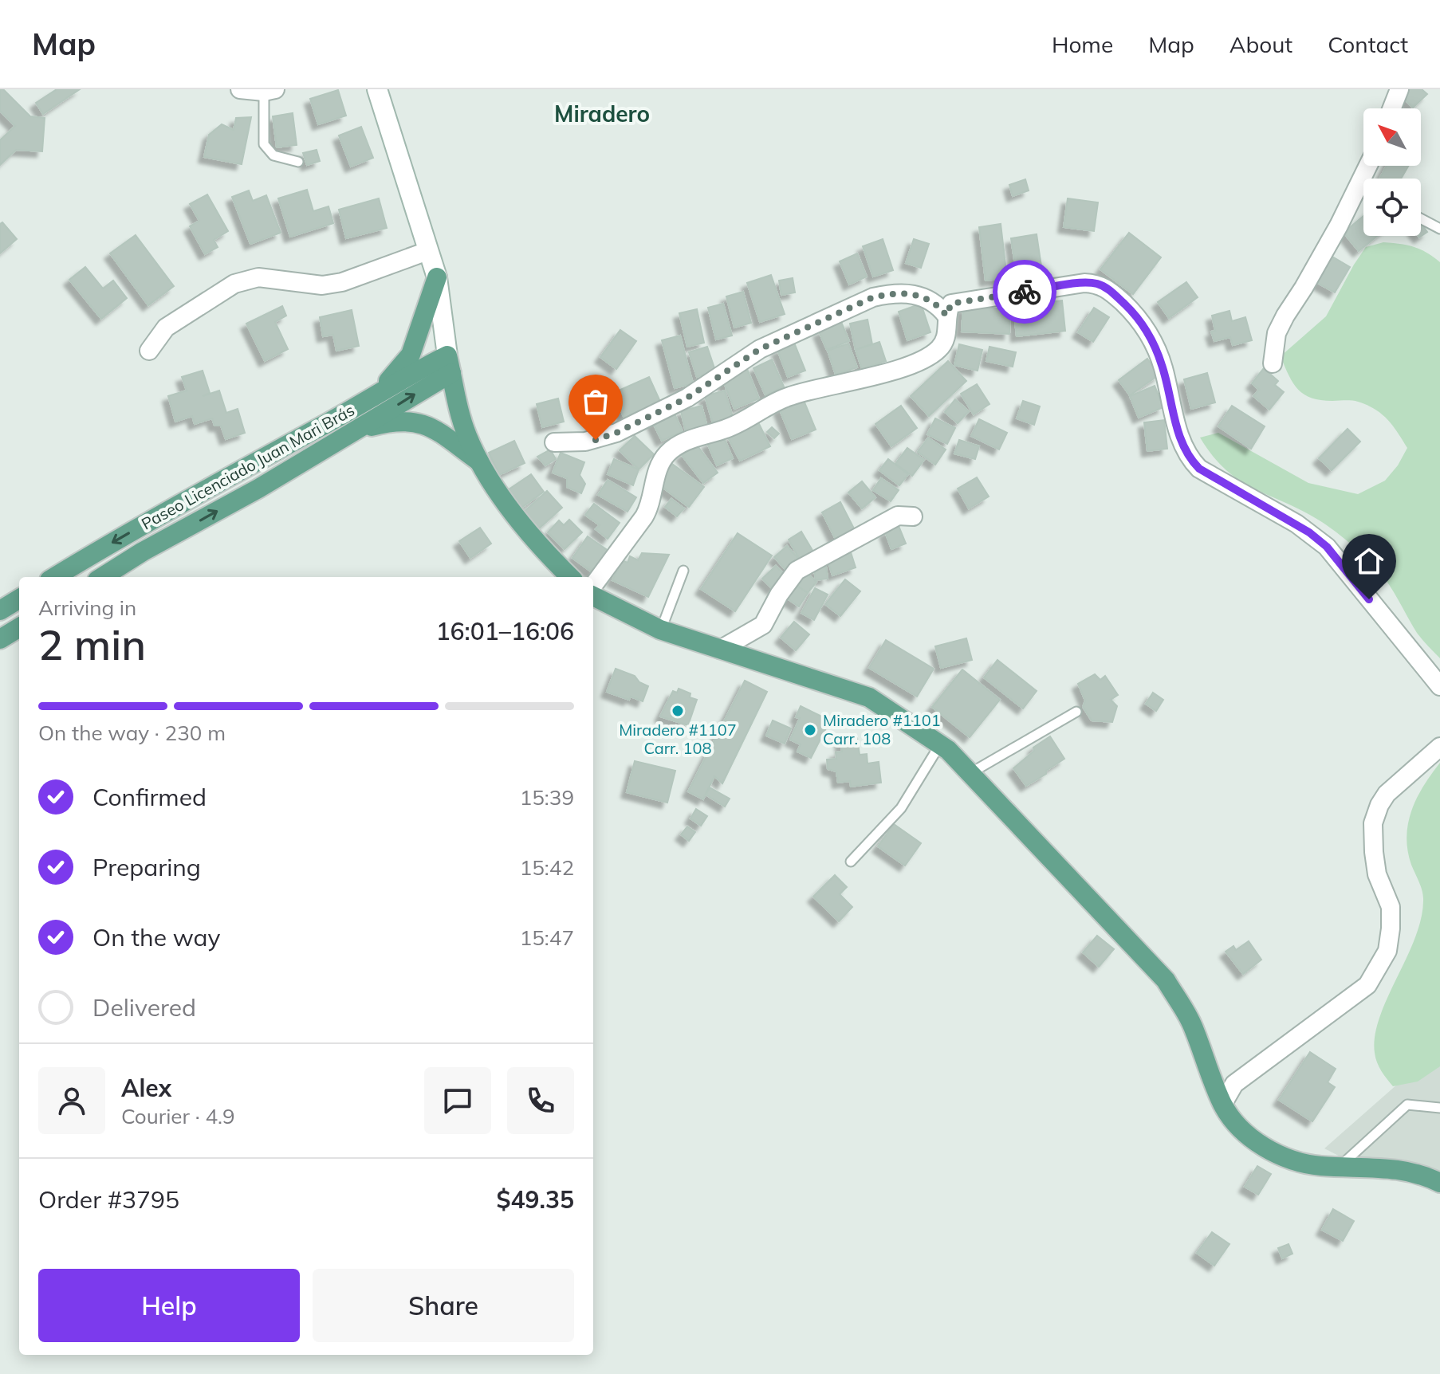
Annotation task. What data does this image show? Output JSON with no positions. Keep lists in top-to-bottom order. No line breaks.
{"streets":{"main road":["Paseo Licenciado Juan Mari Brás"]},"districts":["Miradero"],"places":["Miradero #1107 Carr. 108","Miradero #1101 Carr. 108"],"north":"top left","page":{"header":"Map","nav":["Home","Map","About","Contact"],"heading":["2 min","Arriving in","16:01–16:06"],"panel":["Alex","Courier · 4.9","Order #3795","$49.35"],"bar":"On the way · 230 m","list":[["Confirmed","15:39"],["Preparing","15:42"],["On the way","15:47"],"Delivered"],"buttons":["Help","Share"]}}
